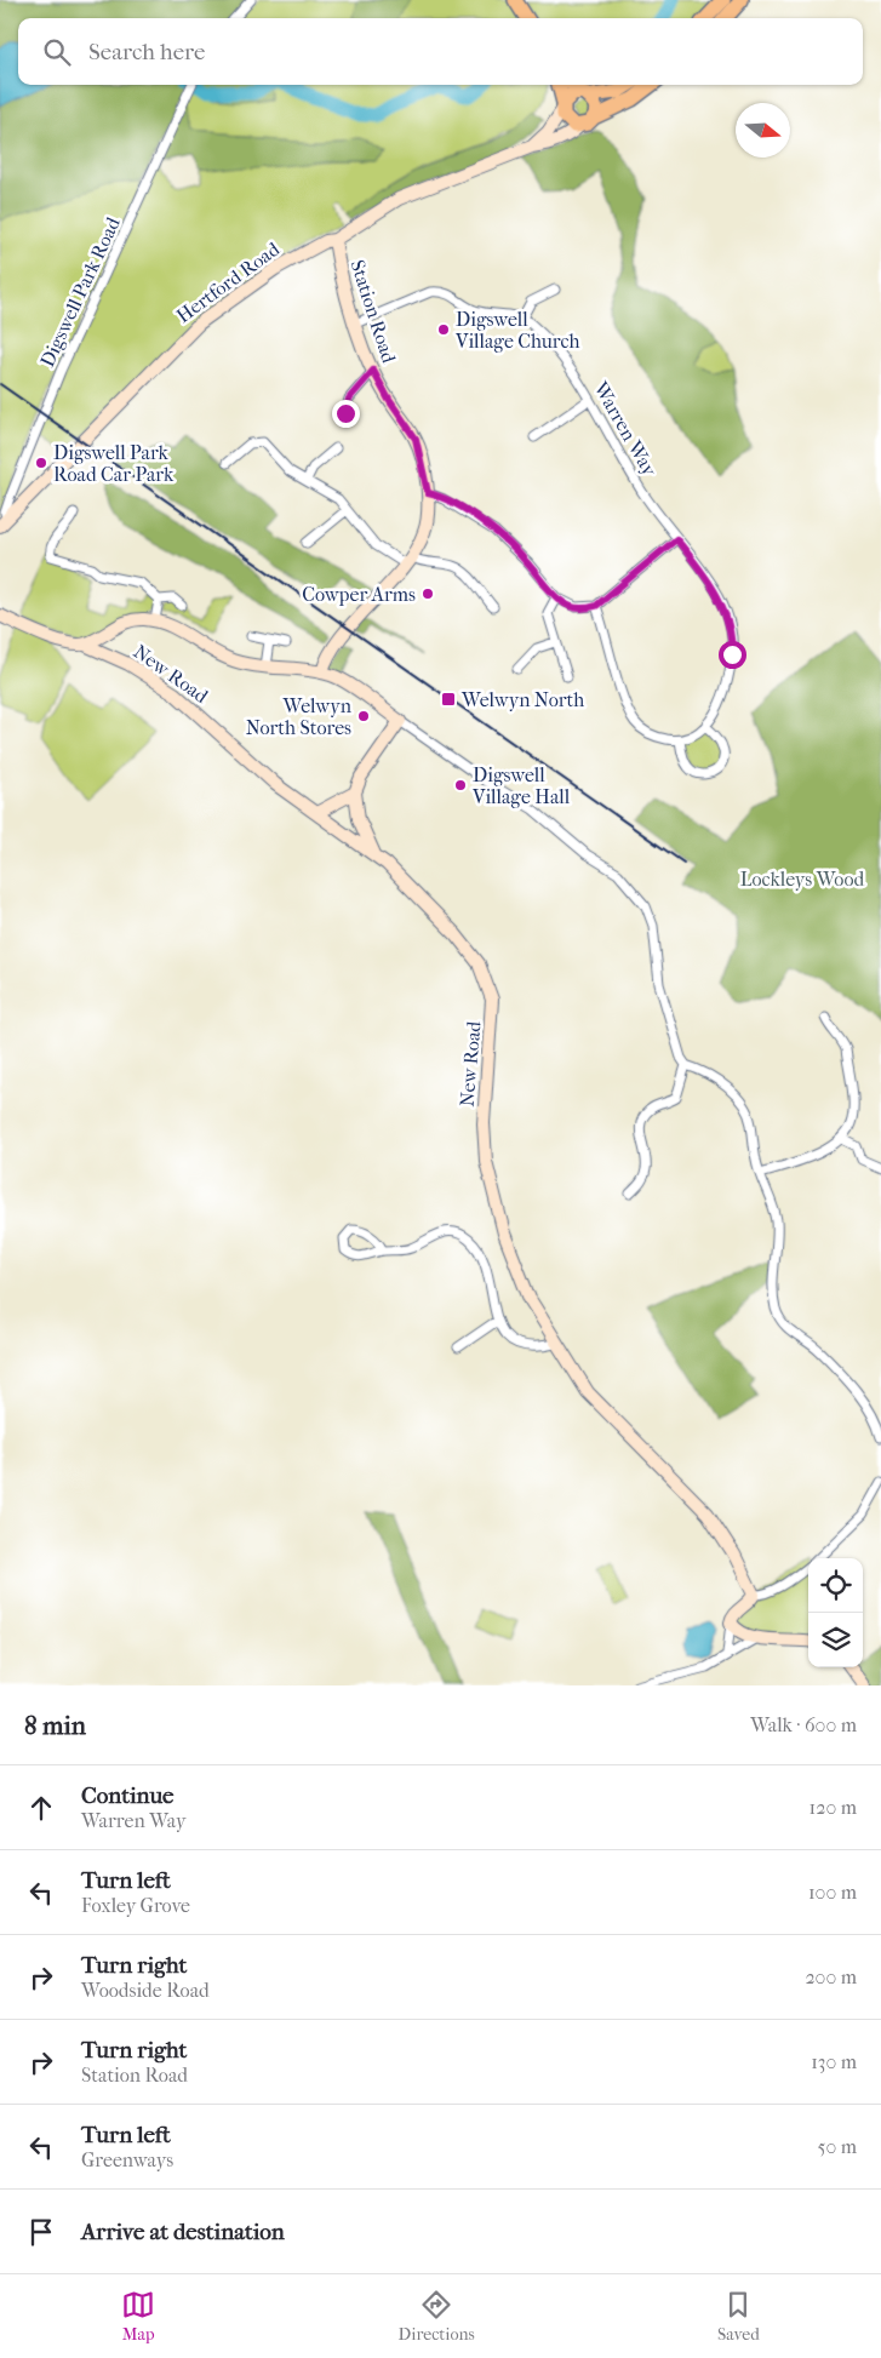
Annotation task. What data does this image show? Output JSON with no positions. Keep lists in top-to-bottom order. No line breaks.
{"streets":{"street":["Hertford Road","Digswell Park Road","Station Road","Warren Way","New Road"]},"crossings":[["Hertford Road","Digswell Park Road"],["Hertford Road","Station Road"]],"parks":["Lockleys Wood"],"places":{"other":["Digswell Village Church","Digswell Park Road Car Park","Cowper Arms","Welwyn North Stores","Digswell Village Hall"],"transit":["Welwyn North"]},"north":"right","page":{"search":"Search here","heading":["8 min","Walk · 600 m"],"list":[["Continue","Warren Way","120 m"],["Turn left","Foxley Grove","100 m"],["Turn right","Woodside Road","200 m"],["Turn right","Station Road","130 m"],["Turn left","Greenways","50 m"],"Arrive at destination"],"nav":["Map","Directions","Saved"]}}
